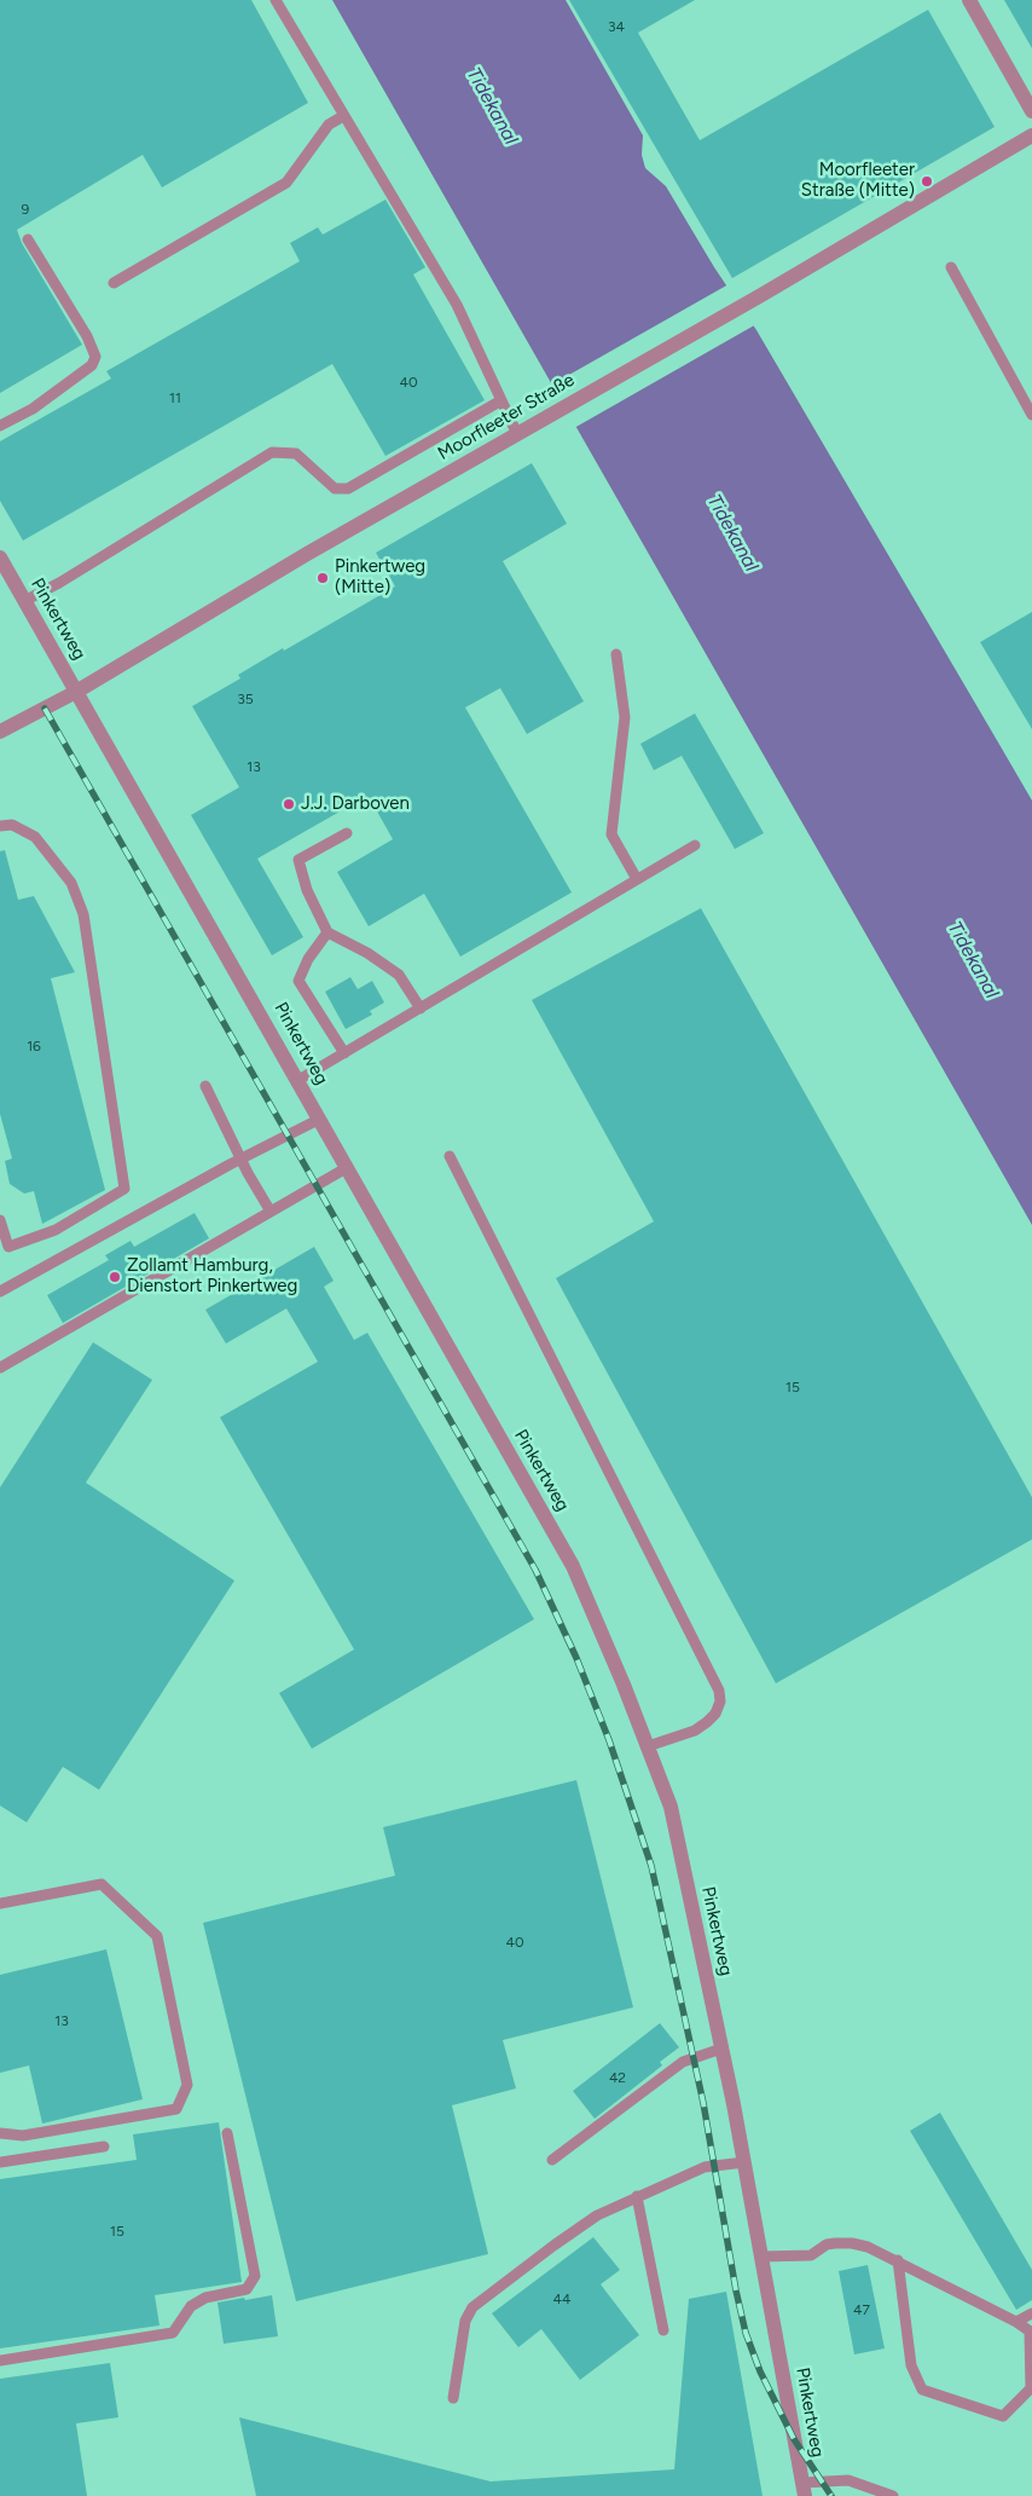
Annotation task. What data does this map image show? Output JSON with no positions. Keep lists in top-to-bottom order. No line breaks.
{"streets":{"street":["Moorfleeter Straße","Pinkertweg"]},"crossings":[["Moorfleeter Straße","Pinkertweg"]],"water":["Tidekanal"],"places":["Moorfleeter Straße (Mitte)","Pinkertweg (Mitte)","J.J. Darboven","Zollamt Hamburg, Dienstort Pinkertweg"],"house_numbers":["34","9","40","11","35","13","16","15","40","13","42","15","44","47"]}
